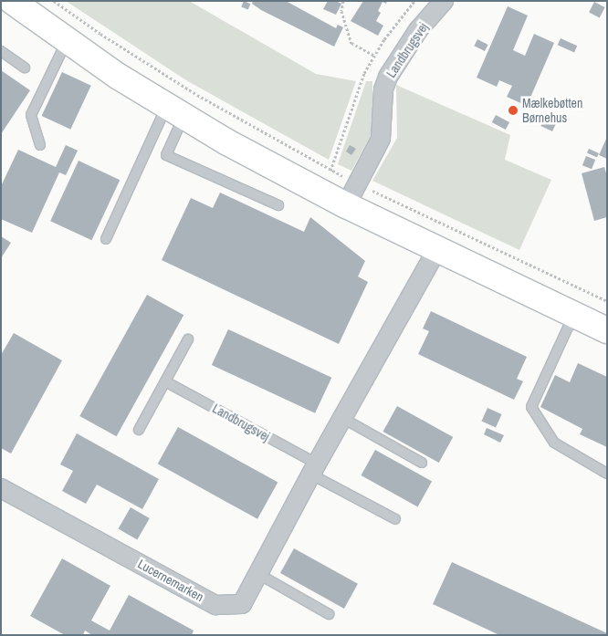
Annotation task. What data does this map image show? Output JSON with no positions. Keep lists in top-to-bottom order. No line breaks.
{"streets":{"street":["Landbrugsvej","Lucernemarken"]},"places":["Mælkebøtten Børnehus"]}
